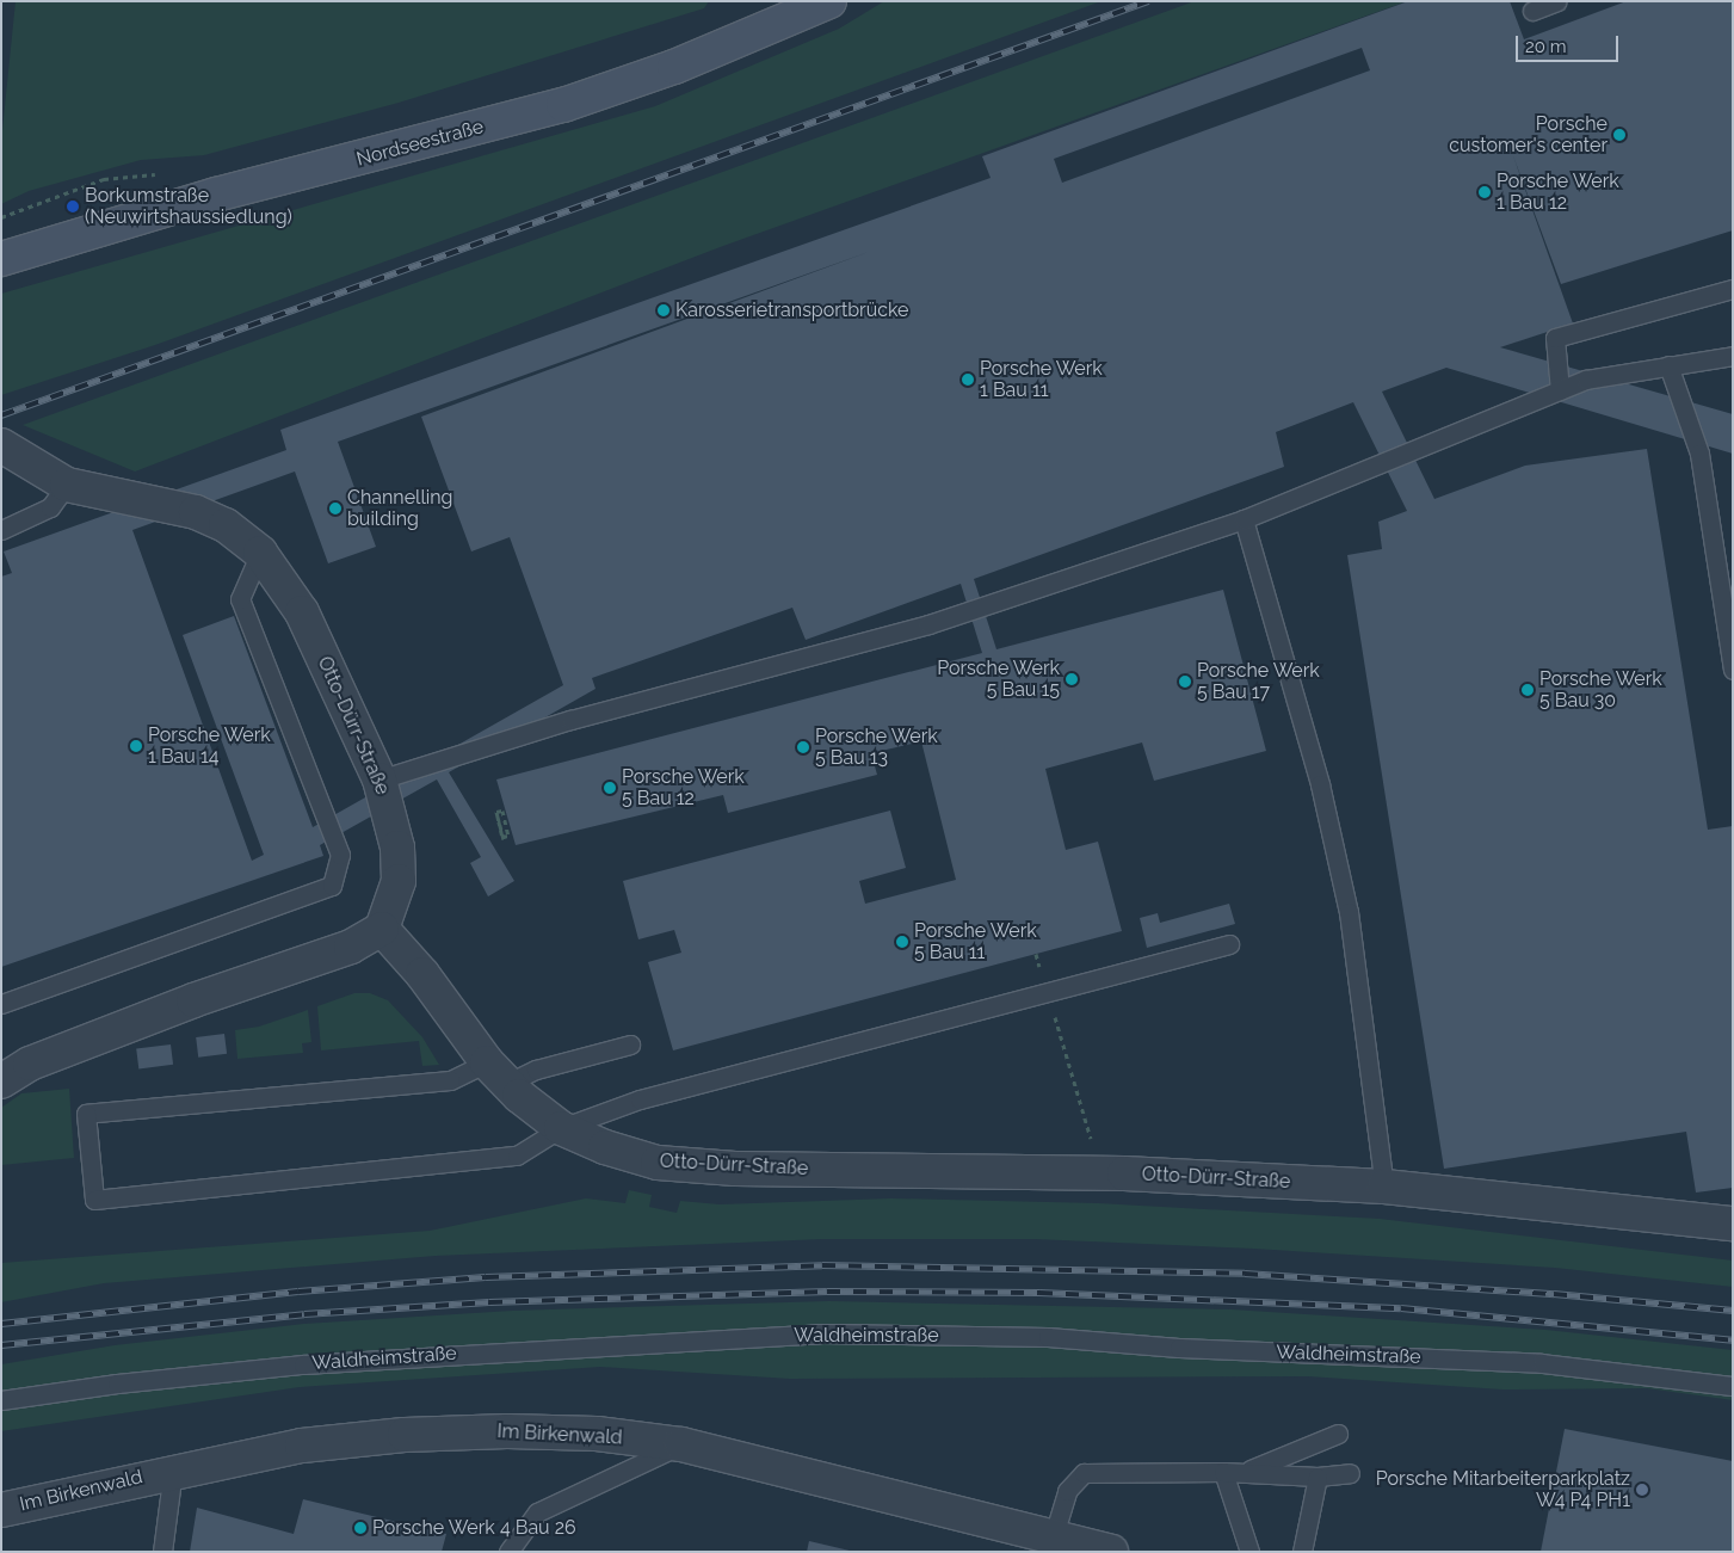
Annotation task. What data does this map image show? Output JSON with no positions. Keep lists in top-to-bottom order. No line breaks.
{"streets":{"main road":["Nordseestraße"],"street":["Otto-Dürr-Straße","Im Birkenwald"],"lane":["Waldheimstraße"]},"places":["Porsche customer's center","Porsche Werk 1 Bau 12","Borkumstraße (Neuwirtshaussiedlung)","Karosserietransportbrücke","Porsche Werk 1 Bau 11","Channelling building","Porsche Werk 5 Bau 15","Porsche Werk 5 Bau 17","Porsche Werk 5 Bau 30","Porsche Werk 1 Bau 14","Porsche Werk 5 Bau 13","Porsche Werk 5 Bau 12","Porsche Werk 5 Bau 11","Porsche Mitarbeiterparkplatz W4 P4 PH1","Porsche Werk 4 Bau 26"],"scale_bar":"20 m"}
